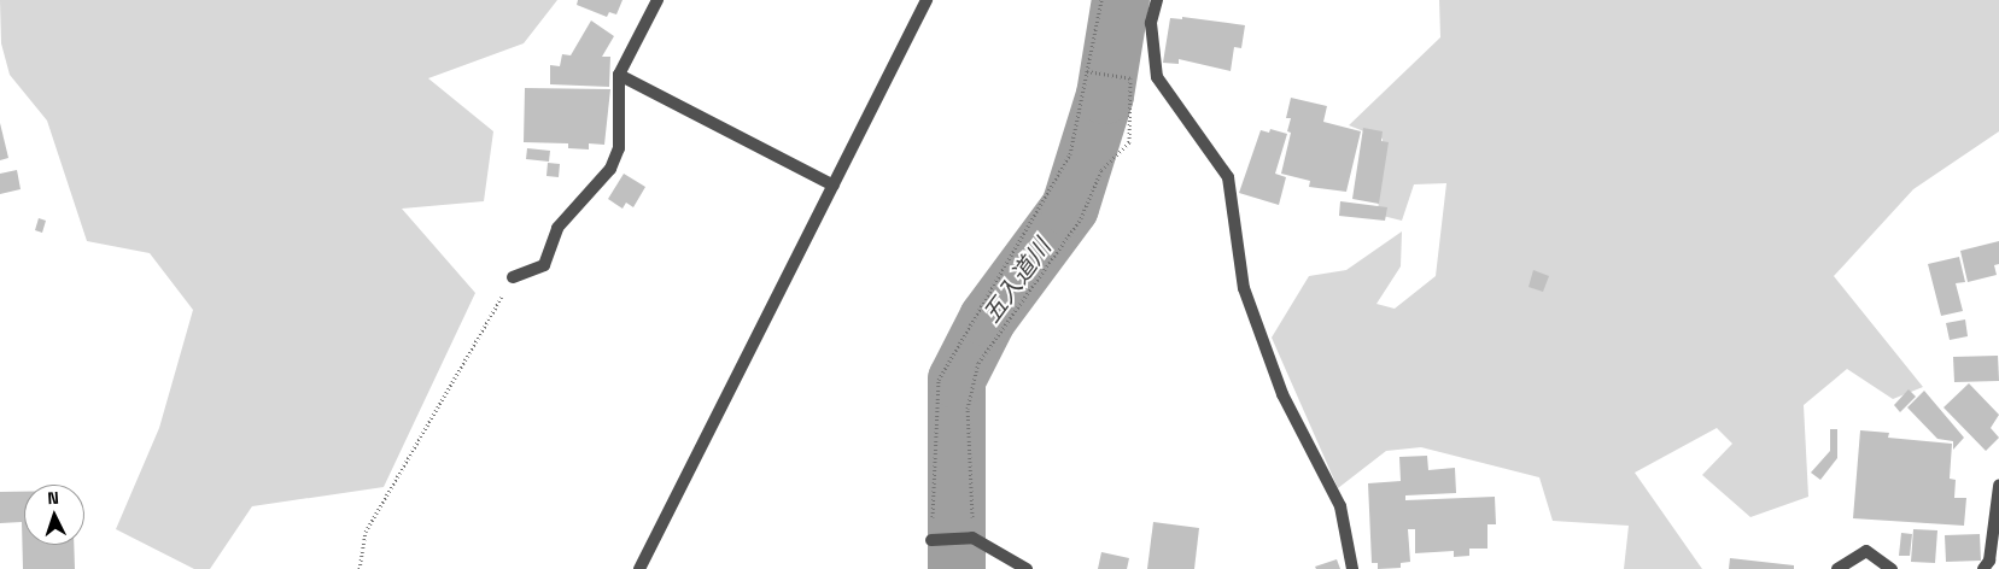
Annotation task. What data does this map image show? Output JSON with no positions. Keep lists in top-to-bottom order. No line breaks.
{"water":["五入道川"],"north":"top"}
